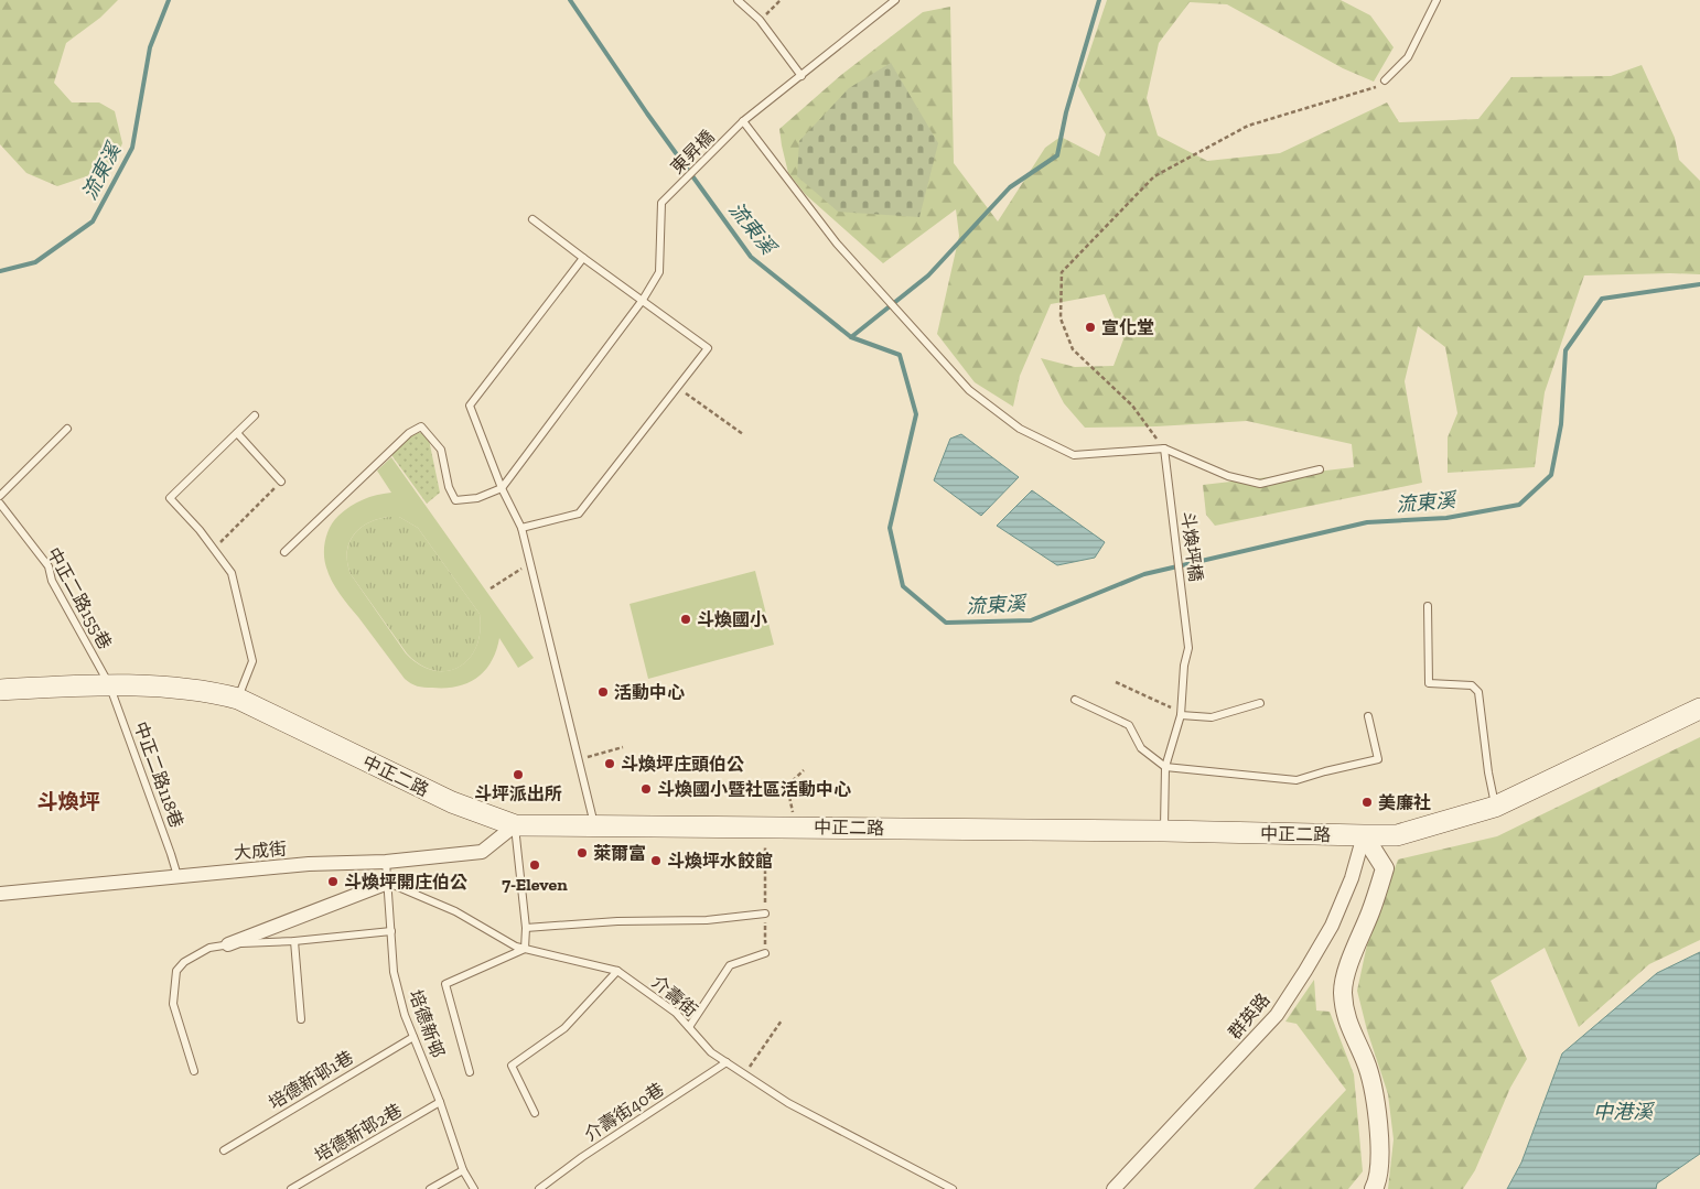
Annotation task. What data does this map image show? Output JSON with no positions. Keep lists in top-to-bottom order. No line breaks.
{"streets":{"main road":["中正二路"],"street":["大成街","群英路"],"lane":["東昇橋","斗煥坪橋","中正二路155巷","中正二路118巷","介壽街","培德新邨","培德新邨1巷","介壽街40巷","培德新邨2巷"]},"crossings":[["斗煥坪橋","中正二路"],["中正二路155巷","中正二路118巷"],["中正二路155巷","中正二路"],["中正二路118巷","中正二路"],["中正二路118巷","大成街"],["中正二路","大成街"],["中正二路","群英路"],["大成街","培德新邨"],["介壽街","培德新邨"],["介壽街","介壽街40巷"],["培德新邨","培德新邨1巷"],["培德新邨","培德新邨2巷"]],"districts":["斗煥坪"],"water":["流東溪","中港溪"],"places":["宣化堂","斗煥國小","活動中心","斗煥坪庄頭伯公","斗坪派出所","斗煥國小暨社區活動中心","美廉社","萊爾富","斗煥坪水餃館","7-Eleven","斗煥坪開庄伯公"]}
